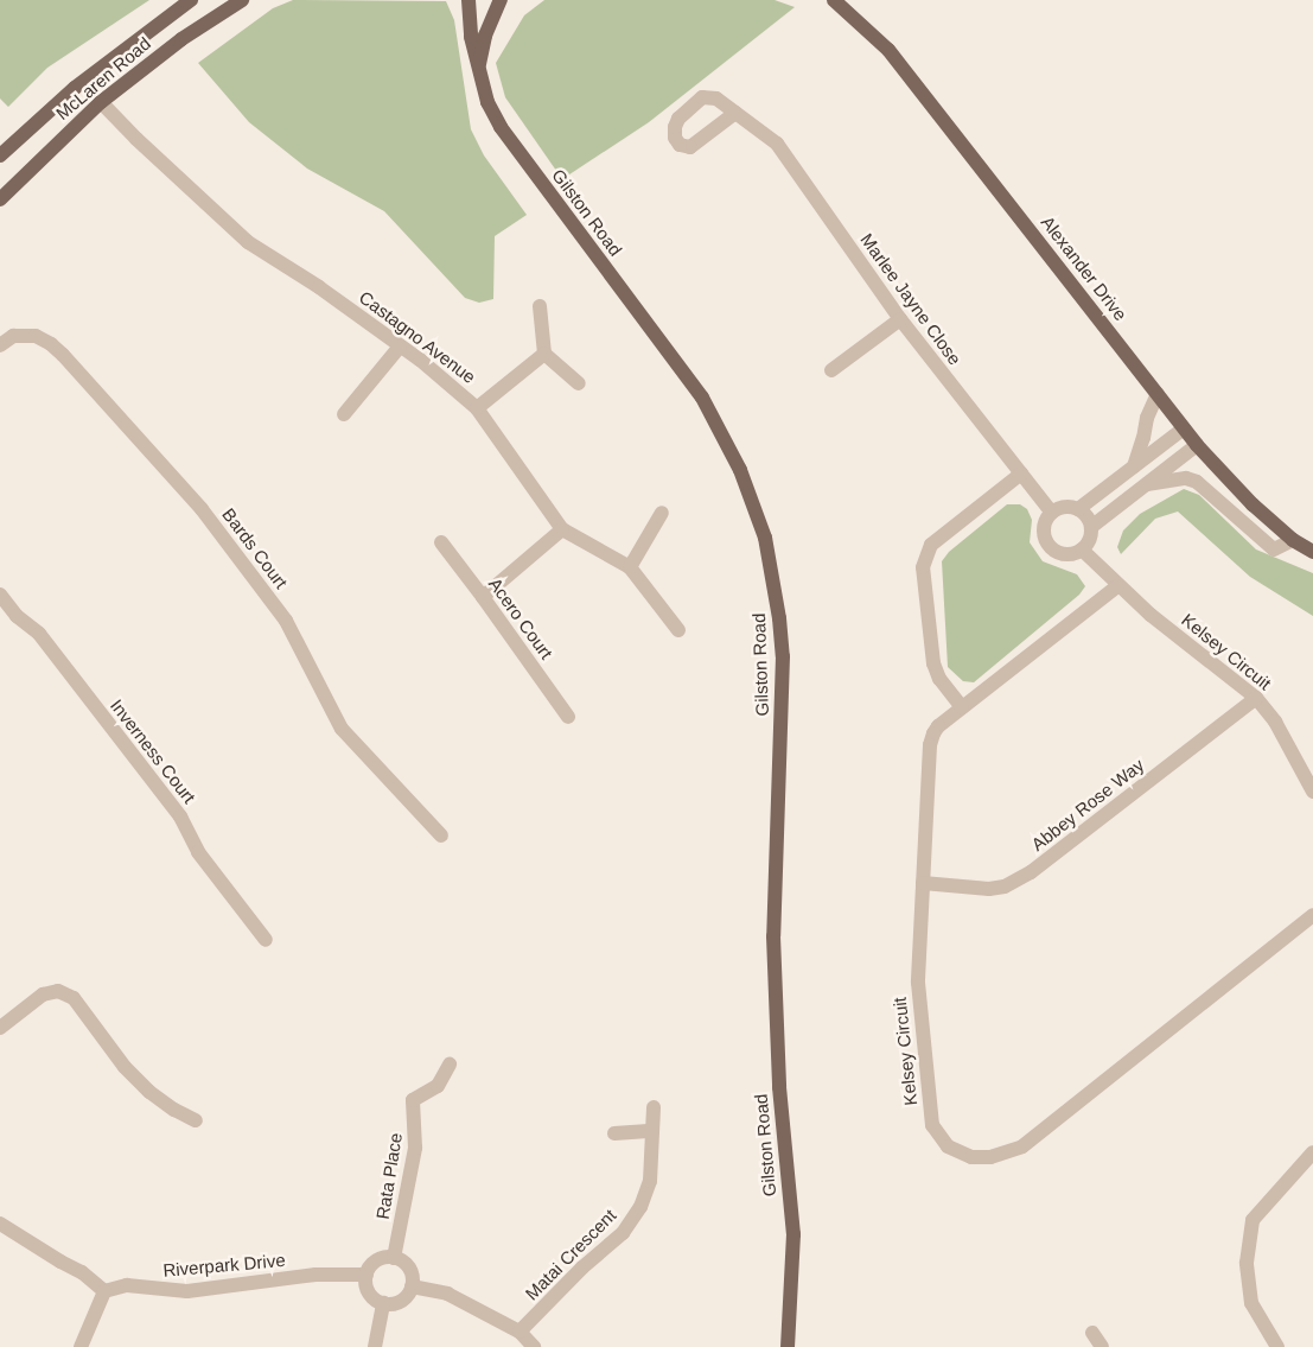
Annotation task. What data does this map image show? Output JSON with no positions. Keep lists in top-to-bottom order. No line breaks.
{"streets":{"main road":["McLaren Road","Gilston Road","Alexander Drive"],"street":["Marlee Jayne Close","Castagno Avenue","Bards Court","Acero Court","Kelsey Circuit","Inverness Court","Abbey Rose Way","Rata Place","Matai Crescent","Riverpark Drive"]},"crossings":[["McLaren Road","Castagno Avenue"],["Marlee Jayne Close","Kelsey Circuit"],["Kelsey Circuit","Abbey Rose Way"],["Rata Place","Riverpark Drive"]]}
